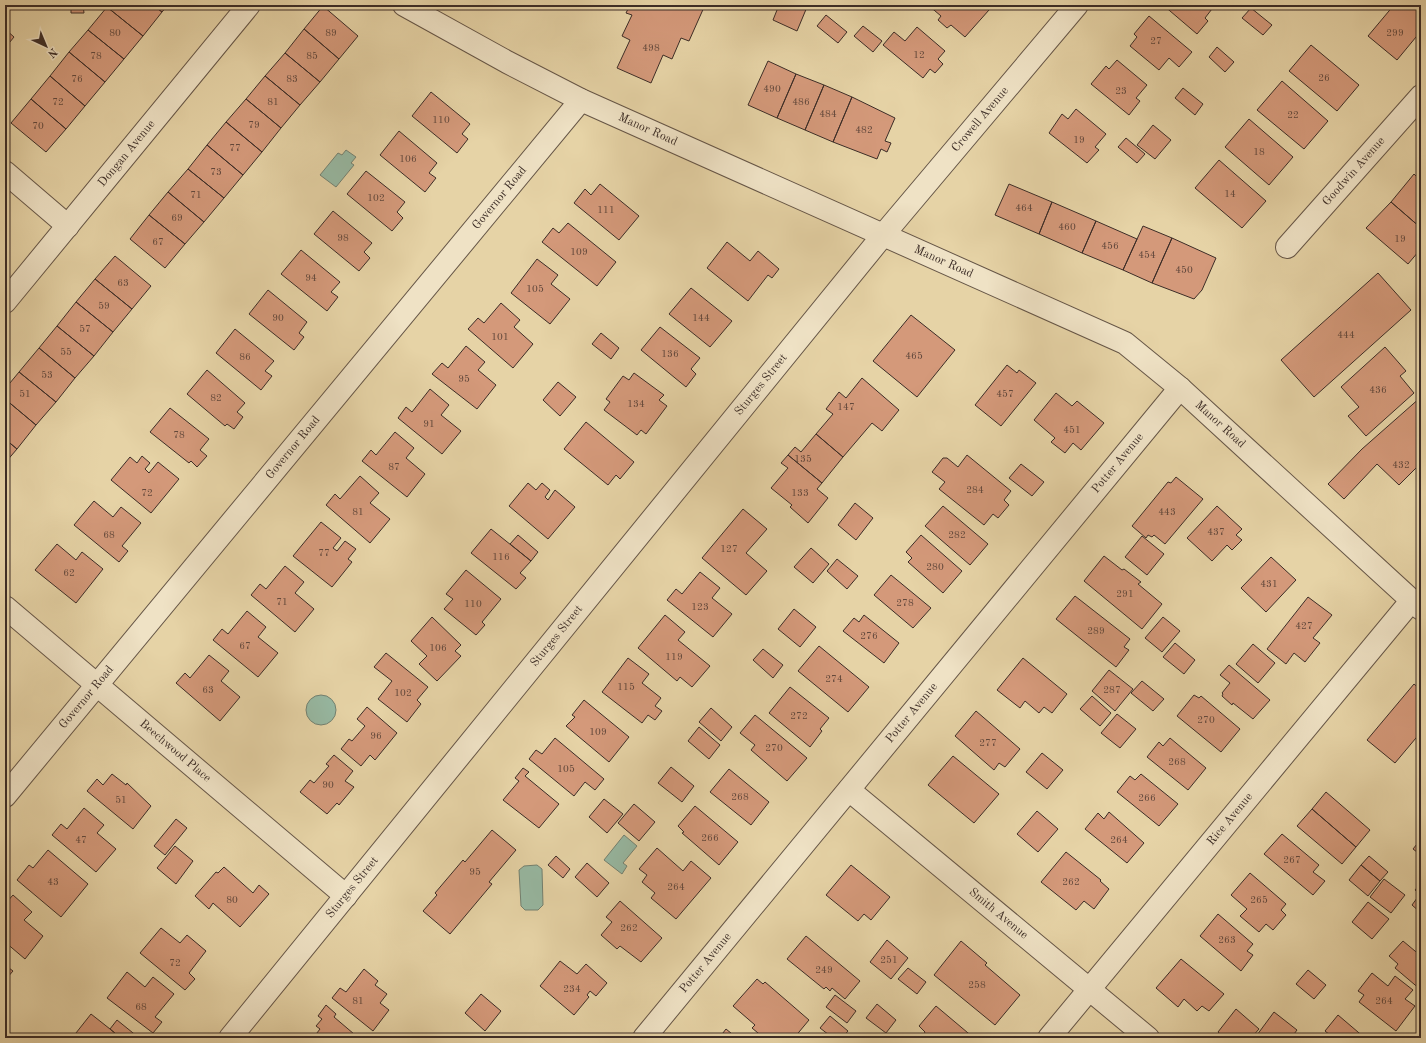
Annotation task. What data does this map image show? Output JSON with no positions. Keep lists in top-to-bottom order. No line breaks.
{"streets":{"street":["Crowell Avenue","Manor Road","Dongan Avenue","Goodwin Avenue","Governor Road","Sturges Street","Potter Avenue","Beechwood Place","Rice Avenue","Smith Avenue"]},"crossings":[["Crowell Avenue","Manor Road"],["Crowell Avenue","Sturges Street"],["Manor Road","Governor Road"],["Manor Road","Sturges Street"],["Manor Road","Potter Avenue"],["Manor Road","Rice Avenue"],["Governor Road","Beechwood Place"],["Sturges Street","Beechwood Place"],["Potter Avenue","Smith Avenue"],["Rice Avenue","Smith Avenue"]],"house_numbers":["80","89","299","27","498","12","78","85","26","76","83","490","23","72","81","486","484","22","110","79","70","482","19","77","18","106","73","14","71","102","464","111","69","460","98","19","67","456","109","454","450","94","63","105","59","90","144","57","444","101","55","136","465","86","53","95","436","51","457","82","134","147","91","451","78","135","432","87","284","72","133","81","443","437","68","282","127","77","116","280","62","431","291","71","278","110","123","427","289","276","67","106","119","274","115","63","287","102","272","270","109","96","277","270","268","105","90","268","266","51","266","47","264","267","95","43","262","264","80","265","262","263","251","72","249","258","234","81","264","68"],"north":"bottom right"}
